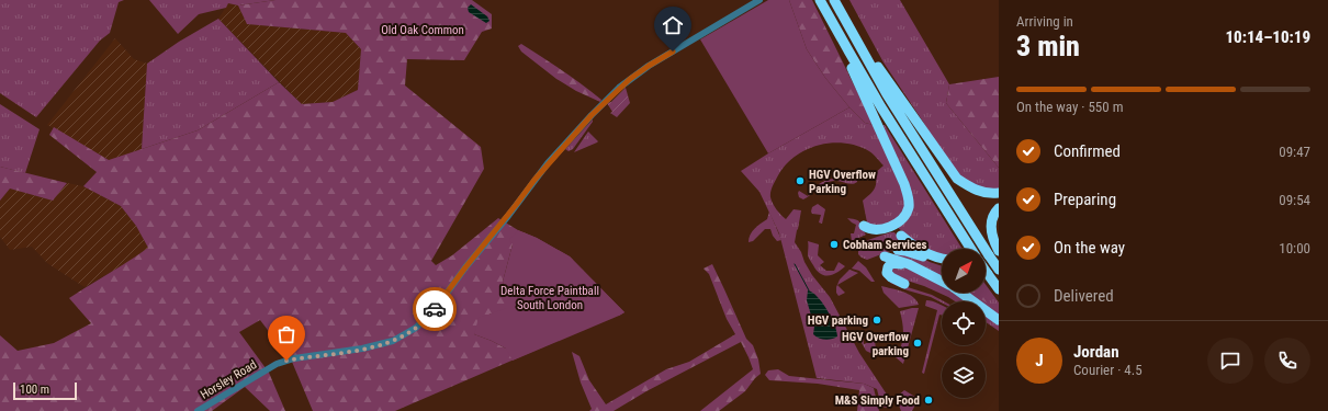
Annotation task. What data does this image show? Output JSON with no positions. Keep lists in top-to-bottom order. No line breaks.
{"streets":{"street":["Horsley Road"]},"parks":["Old Oak Common","Delta Force Paintball South London"],"places":["HGV Overflow Parking","Cobham Services","HGV parking","HGV Overflow parking","M&S Simply Food"],"scale_bar":"100 m","north":"top right","page":{"heading":["3 min","Arriving in","10:14–10:19"],"panel":["Jordan","Courier · 4.5"],"bar":"On the way · 550 m","list":[["Confirmed","09:47"],["Preparing","09:54"],["On the way","10:00"],"Delivered"],"round":"J","scale":"100 m"}}
